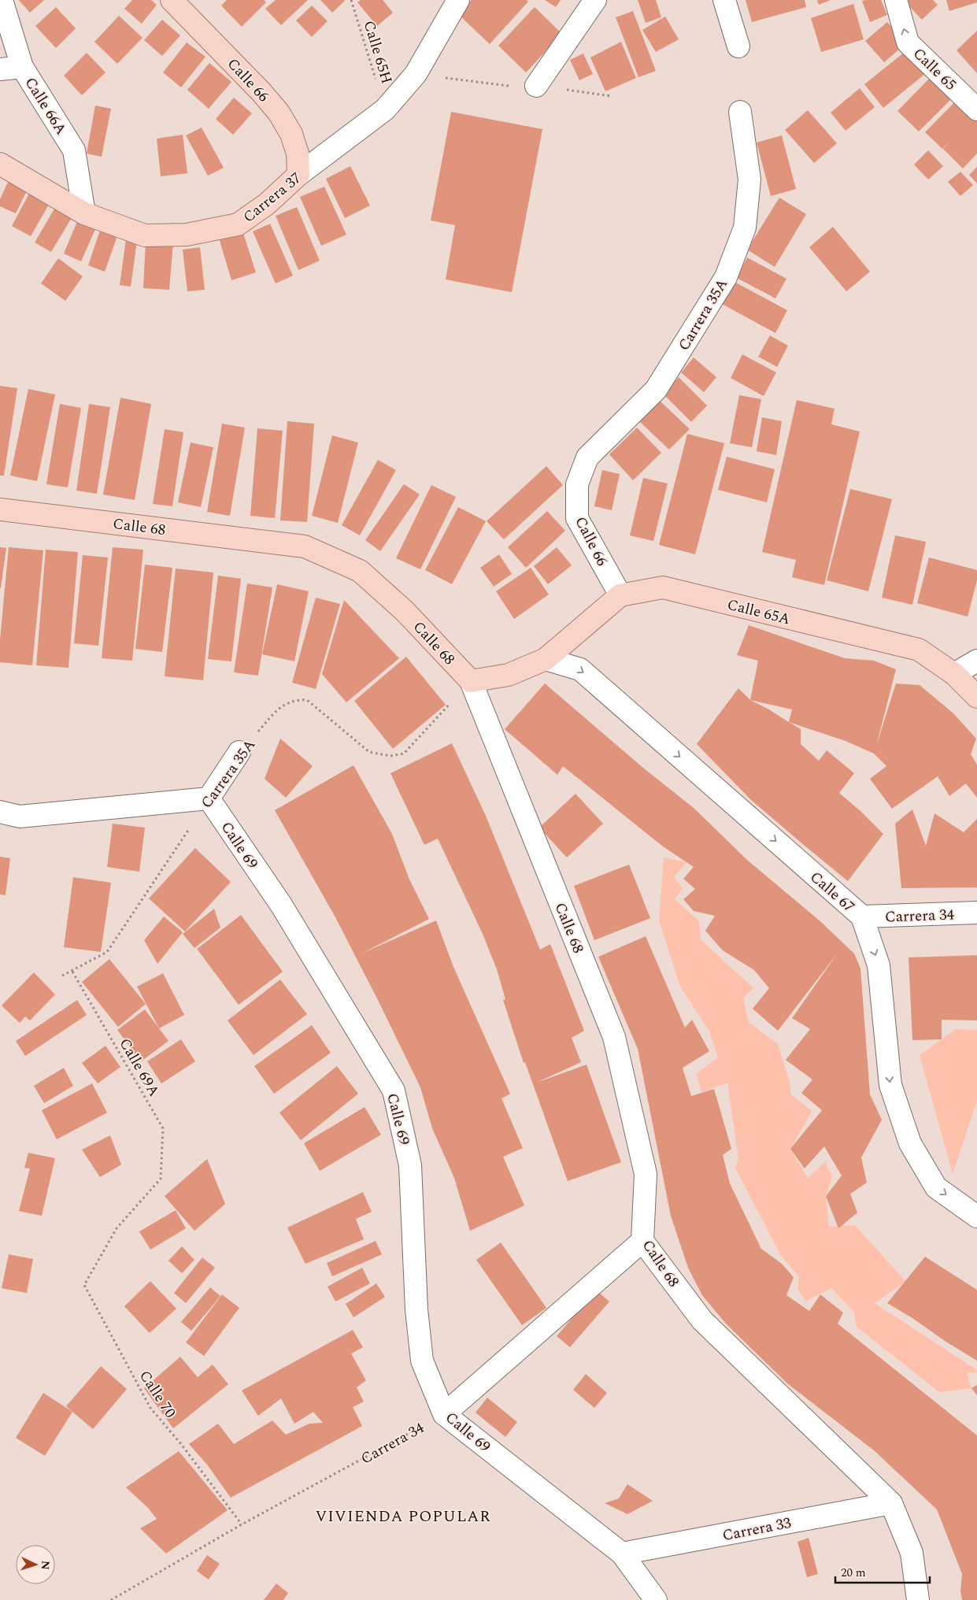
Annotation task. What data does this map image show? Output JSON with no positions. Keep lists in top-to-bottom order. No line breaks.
{"streets":{"main road":["Calle 66","Carrera 37","Calle 68","Calle 65A"],"street":["Calle 65","Calle 66A","Carrera 35A","Calle 69","Calle 67","Carrera 34","Carrera 33"],"path":["Calle 65H","Calle 69A","Calle 70"]},"crossings":[["Calle 65H","Carrera 37"],["Calle 66","Carrera 37"],["Calle 66","Carrera 35A"],["Calle 66","Calle 65A"],["Calle 66A","Carrera 37"],["Carrera 35A","Calle 68"],["Carrera 35A","Calle 69"],["Carrera 35A","Calle 69A"],["Calle 68","Carrera 33"],["Calle 65A","Calle 67"],["Calle 69","Carrera 34"],["Calle 69","Carrera 33"],["Calle 67","Carrera 34"],["Carrera 34","Calle 70"],["Calle 69A","Calle 70"]],"one_way":["Calle 65","Calle 67"],"districts":["VIVIENDA POPULAR"],"scale_bar":"20 m","north":"right"}
